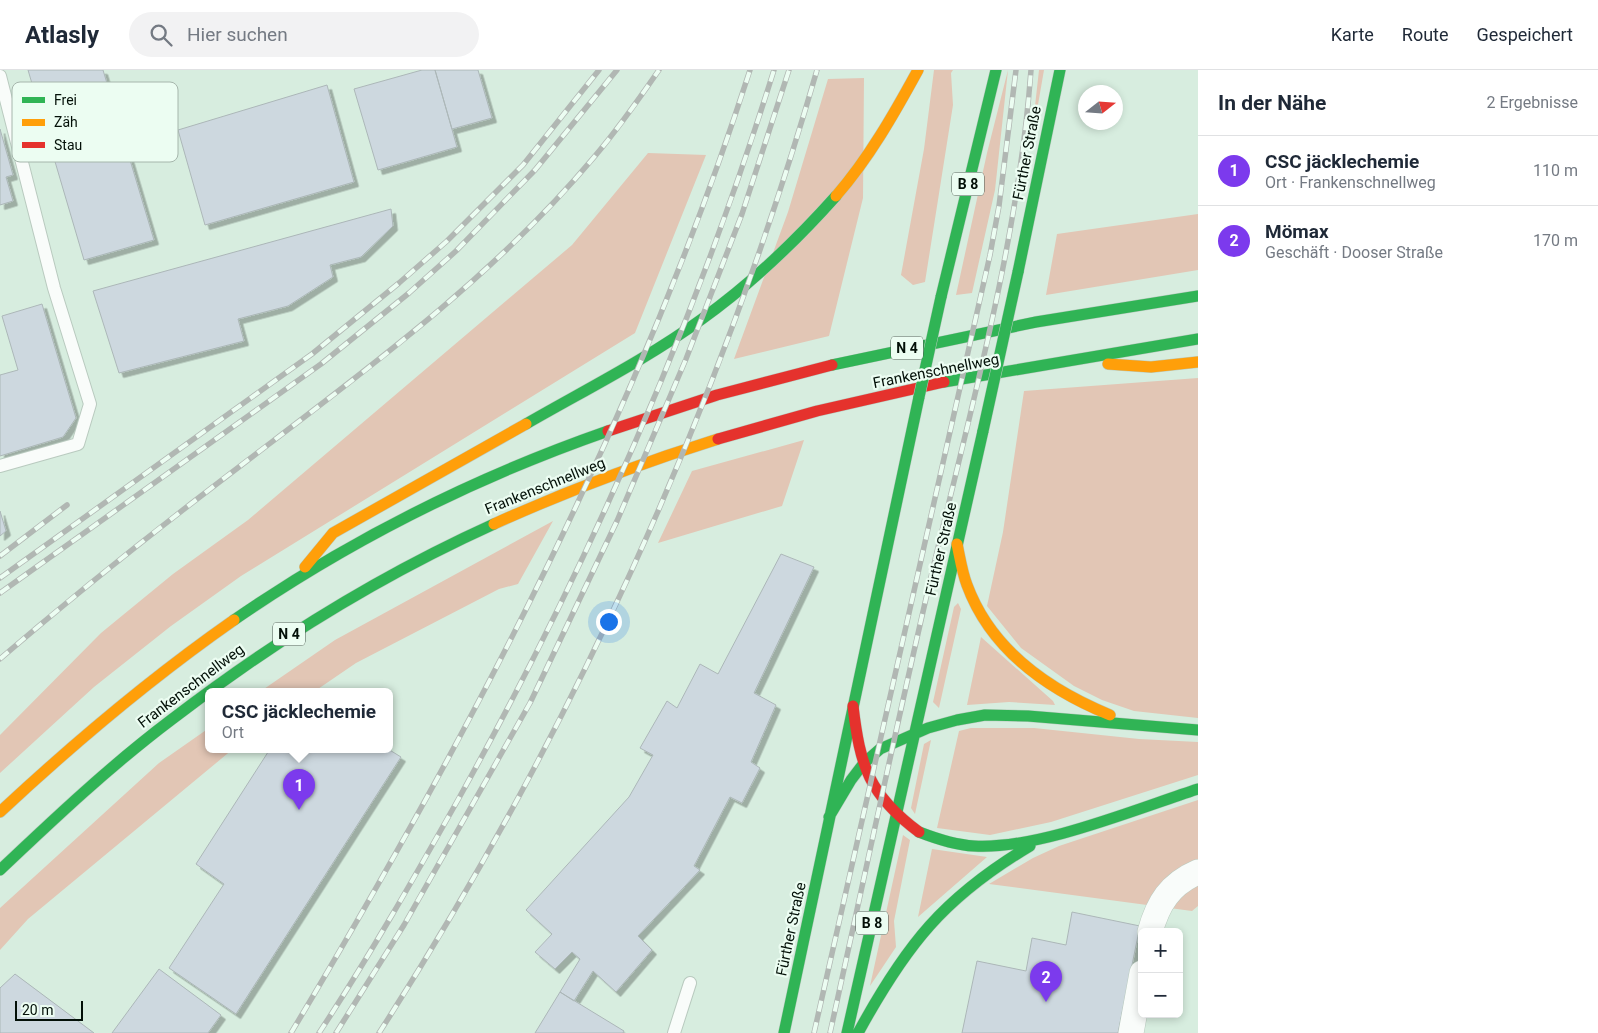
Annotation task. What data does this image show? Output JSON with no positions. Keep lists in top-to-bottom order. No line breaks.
{"streets":{"main road":["Fürther Straße","B 8","N 4","Frankenschnellweg"]},"legend":["Frei","Zäh","Stau"],"scale_bar":"20 m","north":"right","page":{"header":"Atlasly","search":"Hier suchen","nav":["Karte","Route","Gespeichert"],"heading":["In der Nähe","2 Ergebnisse"],"list":[{"mark":"1","name":"CSC jäcklechemie","note":"Ort · Frankenschnellweg","value":"110 m"},{"mark":"2","name":"Mömax","note":"Geschäft · Dooser Straße","value":"170 m"}],"popup":["CSC jäcklechemie","Ort"],"pins":["1","2"],"map_buttons":["+","−"],"scale":"20 m"}}
